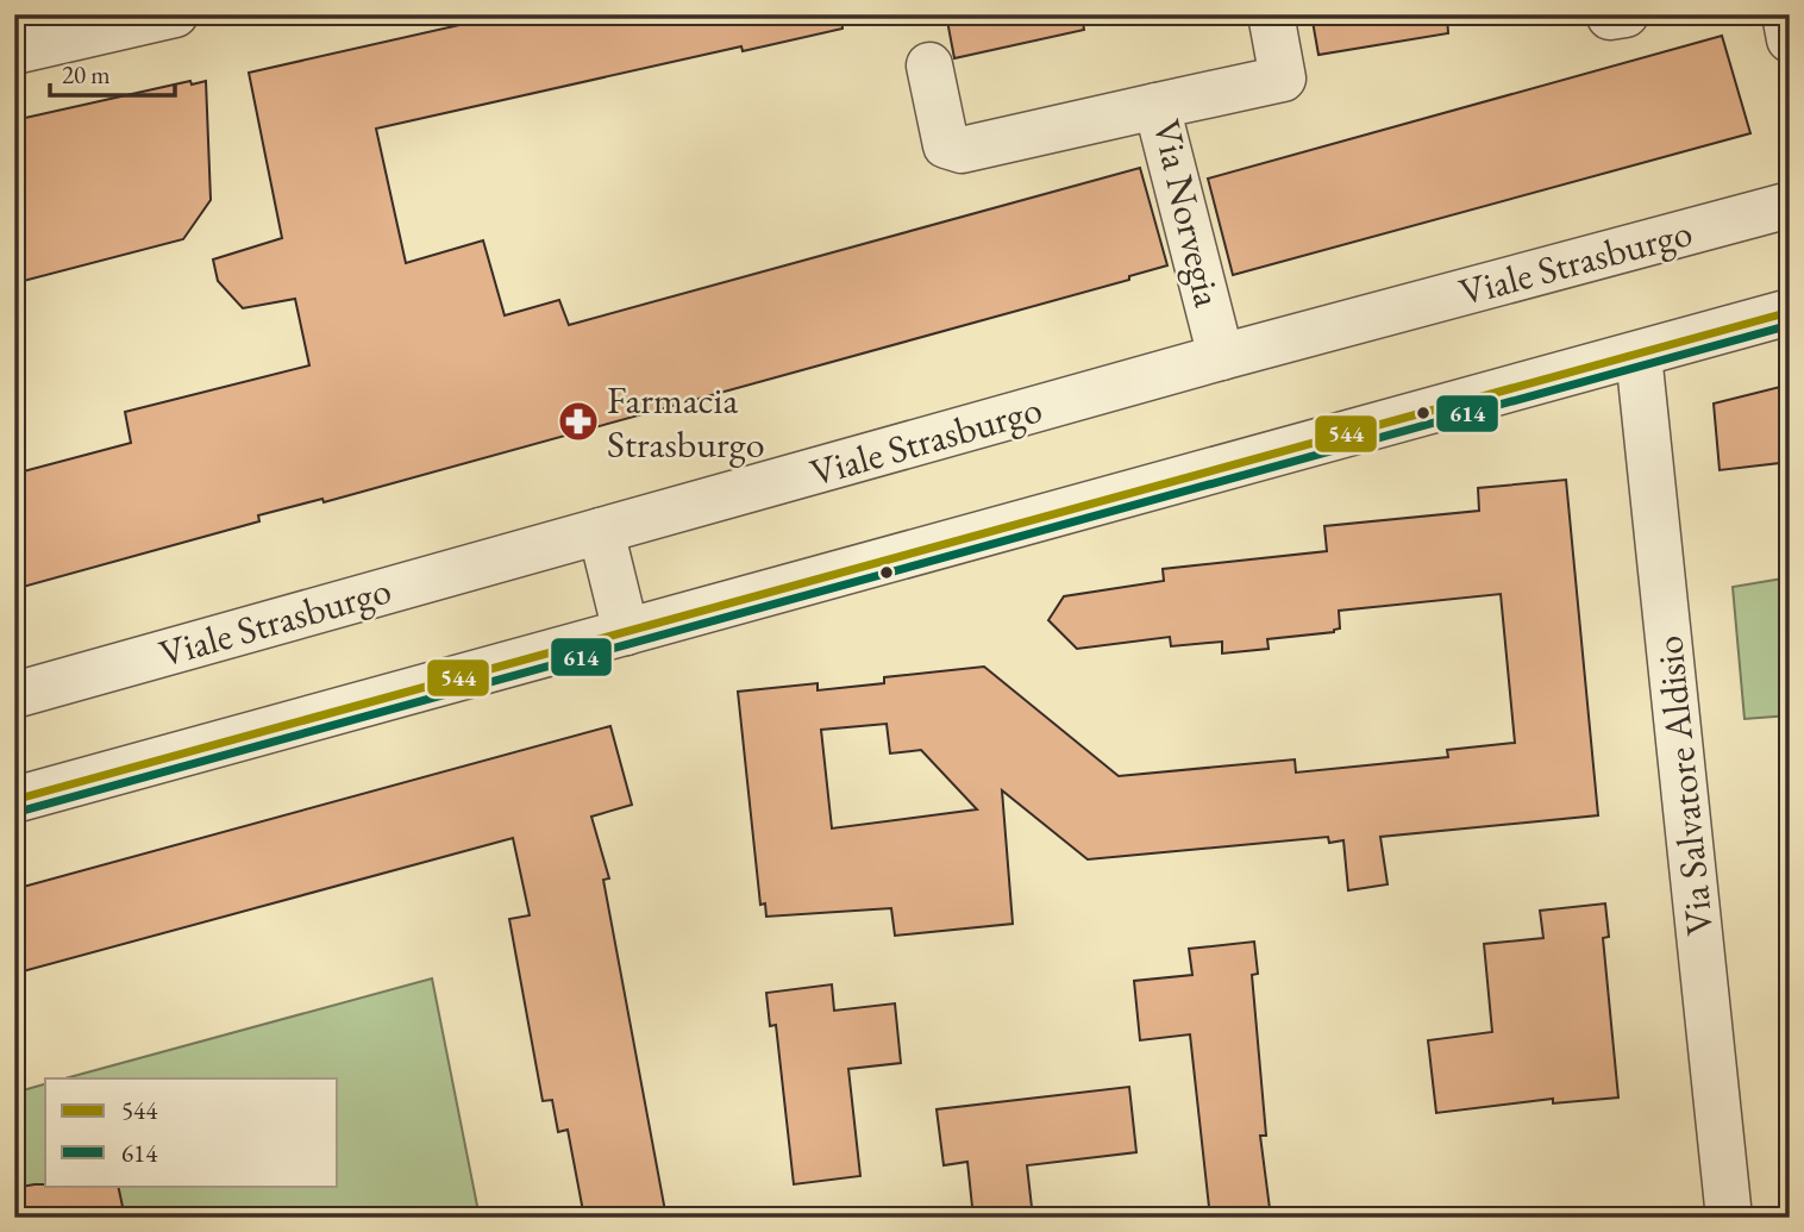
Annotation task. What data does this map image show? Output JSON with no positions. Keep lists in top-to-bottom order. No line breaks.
{"streets":{"street":["Via Norvegia","Viale Strasburgo","Via Salvatore Aldisio"]},"crossings":[["Via Norvegia","Viale Strasburgo"]],"places":{"pharmacy":["Farmacia Strasburgo"]},"lines":["transit line 544","transit line 614"],"legend":["544","614"],"scale_bar":"20 m"}
